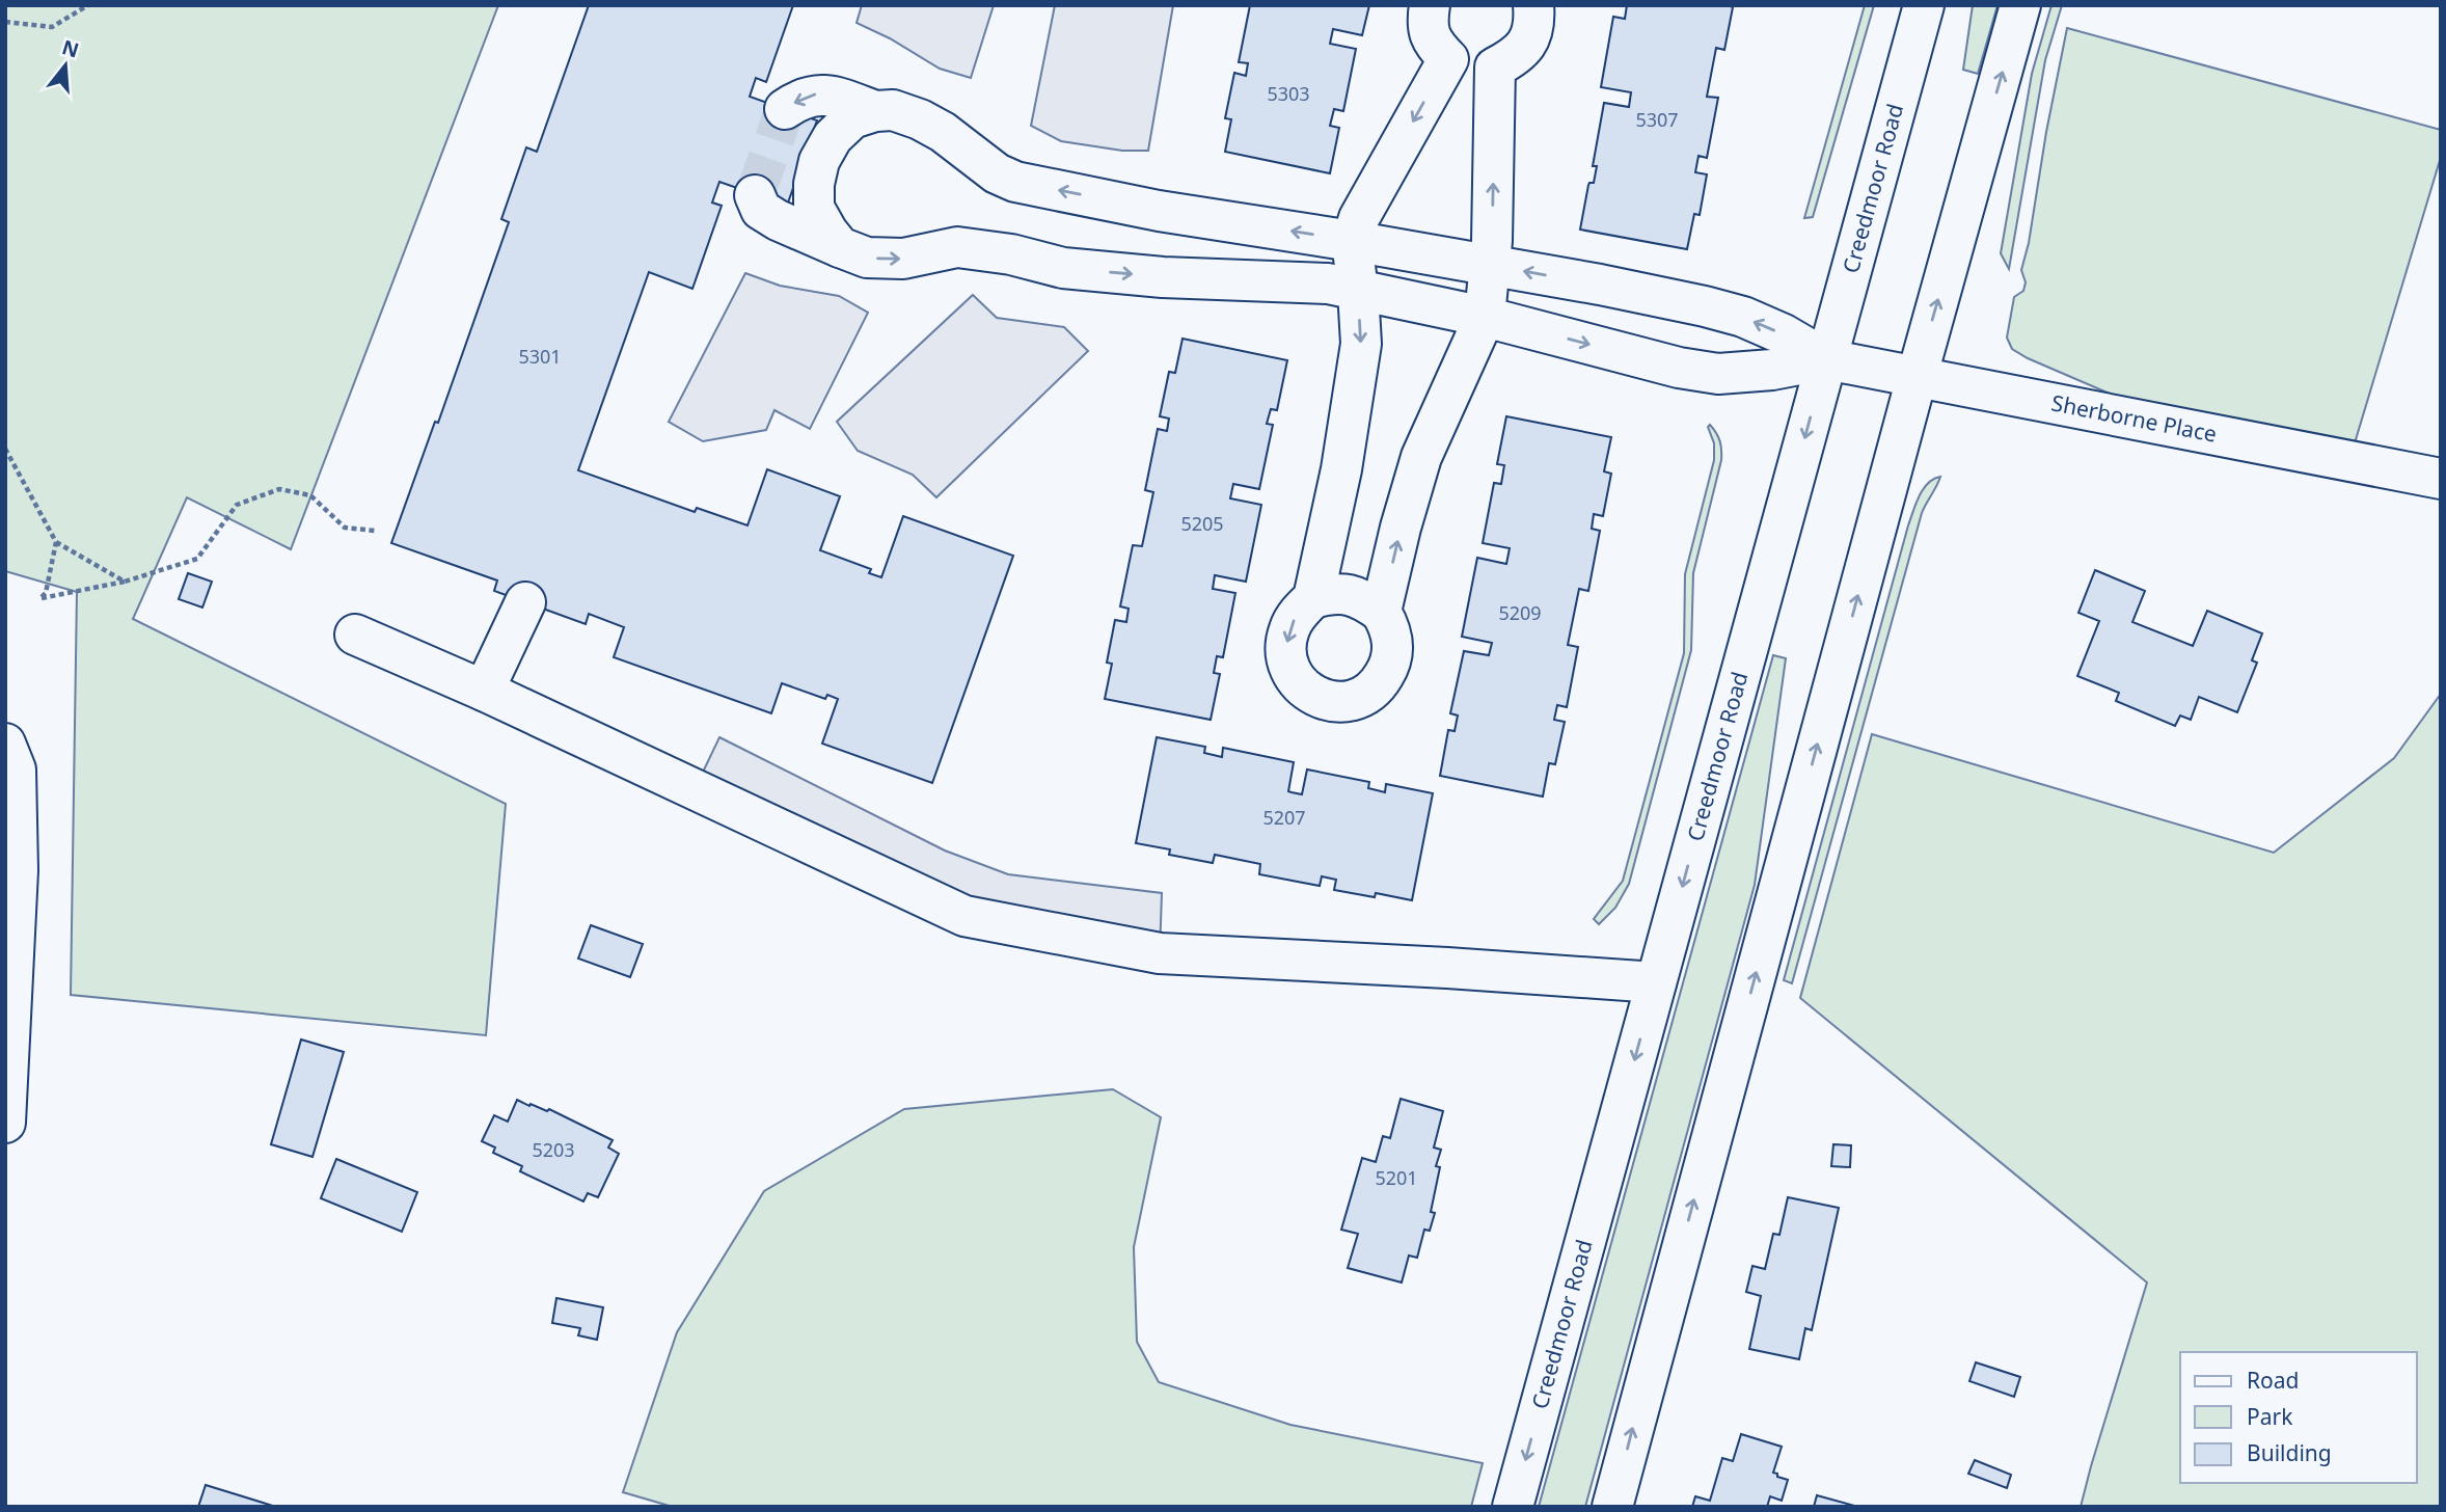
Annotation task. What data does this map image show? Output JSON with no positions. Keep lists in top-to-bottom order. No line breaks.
{"streets":{"main road":["Creedmoor Road","Sherborne Place"]},"crossings":[["Creedmoor Road","Sherborne Place"]],"house_numbers":["5303","5307","5301","5205","5209","5207","5203","5201"],"legend":["Road","Park","Building"],"north":"top"}
